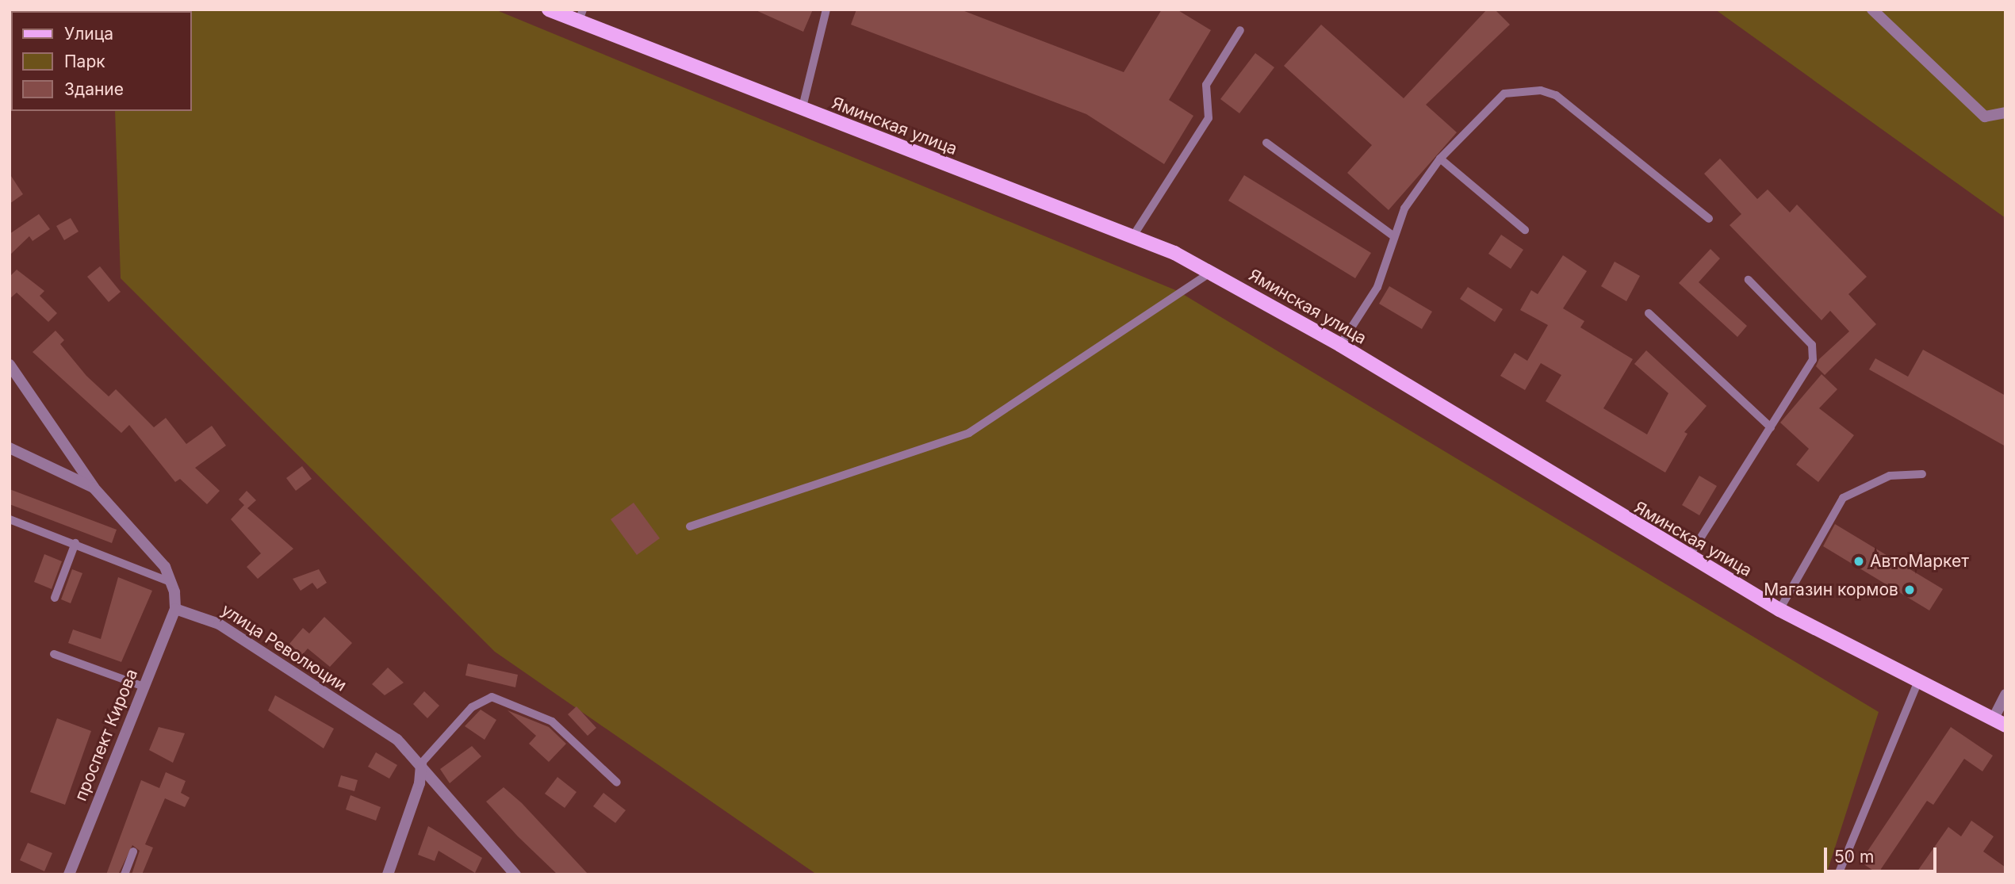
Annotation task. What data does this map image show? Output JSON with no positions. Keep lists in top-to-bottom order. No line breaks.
{"streets":{"main road":["Яминская улица"],"street":["улица Революции","проспект Кирова"]},"crossings":[["улица Революции","проспект Кирова"]],"places":["АвтоМаркет","Магазин кормов"],"legend":["Улица","Парк","Здание"],"scale_bar":"50 m"}
